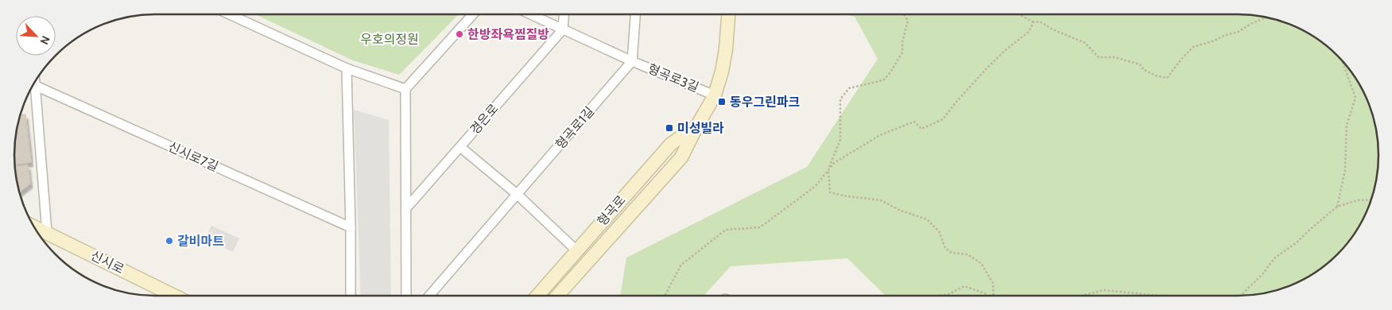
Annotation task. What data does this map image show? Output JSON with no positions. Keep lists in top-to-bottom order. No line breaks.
{"streets":{"street":["형곡로3길","경은로","형곡로1길","신시로7길","형곡로","신시로"]},"crossings":[["형곡로3길","경은로"],["형곡로3길","형곡로1길"],["형곡로3길","형곡로"]],"parks":["우호의정원"],"places":{"other":["한방좌욕찜질방","갈비마트"],"transit":["동우그린파크","미성빌라"]},"north":"bottom right"}
